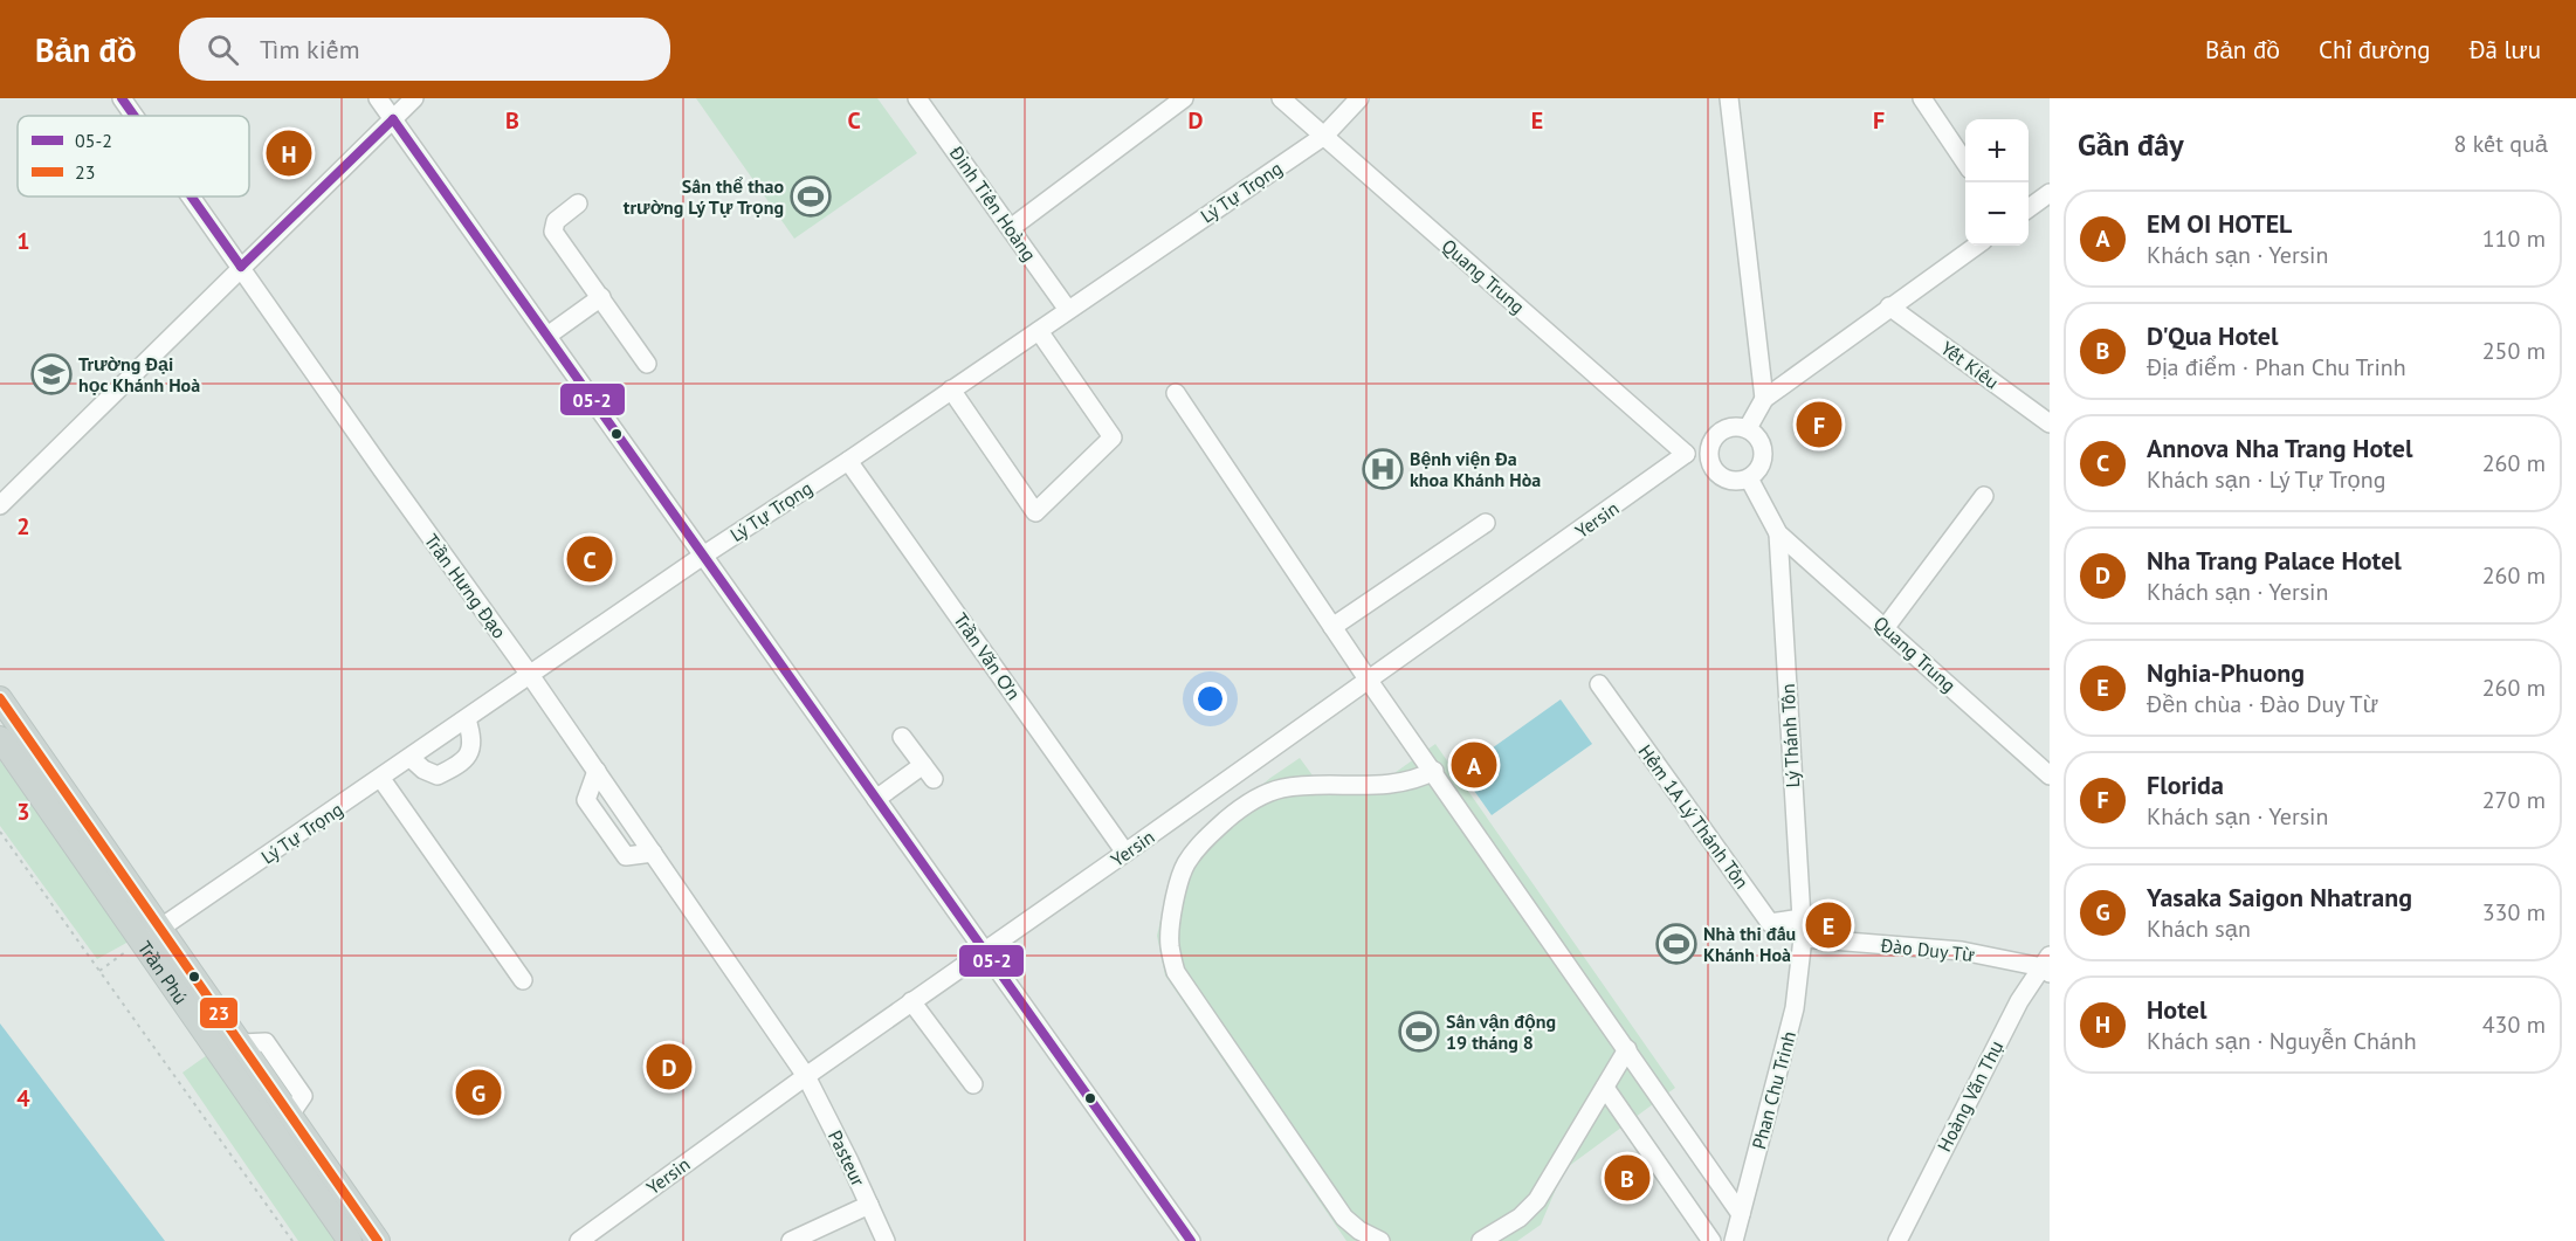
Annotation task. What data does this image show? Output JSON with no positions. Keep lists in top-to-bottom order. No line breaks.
{"streets":{"main road":["Trần Phú"],"street":["Lý Tự Trọng","Đinh Tiên Hoàng","Quang Trung","Yết Kiêu","Yersin","Trần Hưng Đạo","Trần Văn Ơn","Lý Thánh Tôn","Hẻm 1A Lý Thánh Tôn","Đào Duy Từ","Phan Chu Trinh","Hoàng Văn Thụ","Pasteur"]},"crossings":[["Lý Tự Trọng","Đinh Tiên Hoàng"],["Lý Tự Trọng","Quang Trung"],["Lý Tự Trọng","Trần Hưng Đạo"],["Lý Tự Trọng","Trần Văn Ơn"],["Lý Tự Trọng","Trần Phú"],["Quang Trung","Yersin"],["Quang Trung","Lý Thánh Tôn"],["Yersin","Trần Hưng Đạo"],["Yersin","Trần Văn Ơn"],["Yersin","Pasteur"],["Trần Hưng Đạo","Pasteur"],["Lý Thánh Tôn","Hẻm 1A Lý Thánh Tôn"],["Lý Thánh Tôn","Đào Duy Từ"],["Lý Thánh Tôn","Phan Chu Trinh"],["Đào Duy Từ","Phan Chu Trinh"],["Đào Duy Từ","Hoàng Văn Thụ"]],"places":{"sports":["Sân thể thao trường Lý Tự Trọng","Nhà thi đấu Khánh Hoà","Sân vận động 19 tháng 8"],"school or university":["Trường Đại học Khánh Hoà"],"hospital":["Bệnh viện Đa khoa Khánh Hòa"]},"lines":["transit line 05-2","transit line 23"],"legend":["05-2","23"],"page":{"header":"Bản đồ","search":"Tìm kiếm","nav":["Bản đồ","Chỉ đường","Đã lưu"],"heading":["Gần đây","8 kết quả"],"map_buttons":["+","−"],"pins":["H","F","C","A","E","D","G","B"],"list":[{"mark":"A","name":"EM OI HOTEL","note":"Khách sạn · Yersin","value":"110 m"},{"mark":"B","name":"D'Qua Hotel","note":"Địa điểm · Phan Chu Trinh","value":"250 m"},{"mark":"C","name":"Annova Nha Trang Hotel","note":"Khách sạn · Lý Tự Trọng","value":"260 m"},{"mark":"D","name":"Nha Trang Palace Hotel","note":"Khách sạn · Yersin","value":"260 m"},{"mark":"E","name":"Nghia-Phuong","note":"Đền chùa · Đào Duy Từ","value":"260 m"},{"mark":"F","name":"Florida","note":"Khách sạn · Yersin","value":"270 m"},{"mark":"G","name":"Yasaka Saigon Nhatrang","note":"Khách sạn","value":"330 m"},{"mark":"H","name":"Hotel","note":"Khách sạn · Nguyễn Chánh","value":"430 m"}]},"grid":{"columns":["B","C","D","E","F"],"rows":["1","2","3","4"]}}
